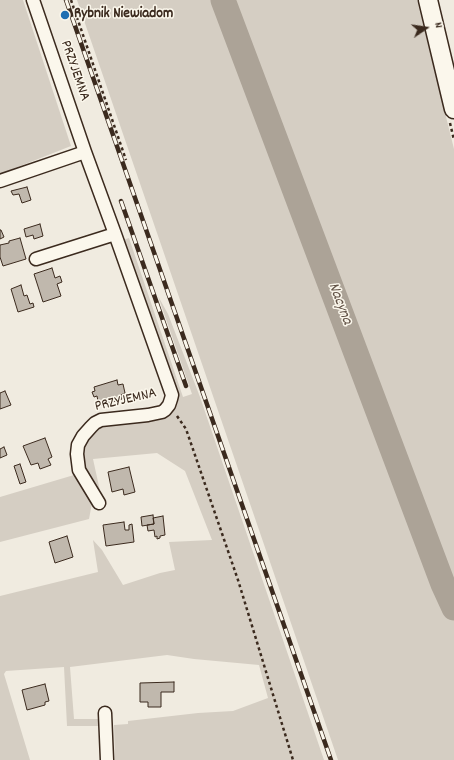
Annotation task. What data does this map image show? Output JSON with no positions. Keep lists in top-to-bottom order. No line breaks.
{"streets":{"street":["PRZYJEMNA"]},"water":["Nacyna"],"places":["Rybnik Niewiadom"],"north":"right"}
